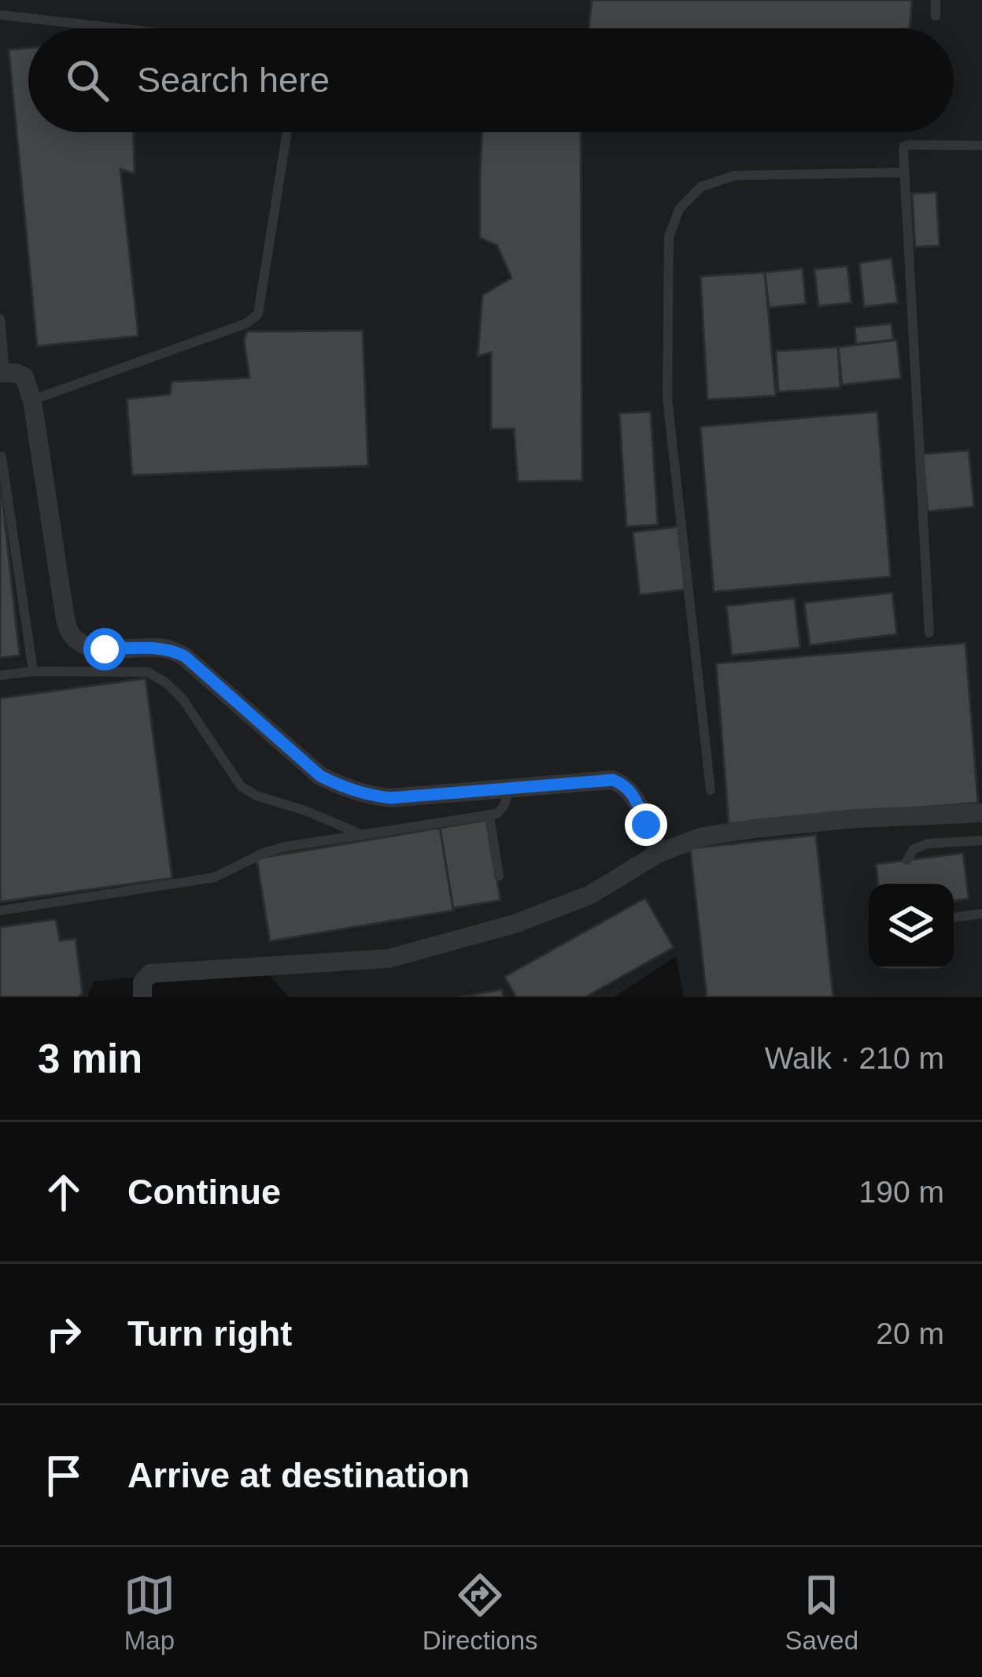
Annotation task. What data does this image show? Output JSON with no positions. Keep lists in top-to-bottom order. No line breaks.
{"page":{"search":"Search here","heading":["3 min","Walk · 210 m"],"list":[["Continue","190 m"],["Turn right","20 m"],"Arrive at destination"],"nav":["Map","Directions","Saved"]}}
